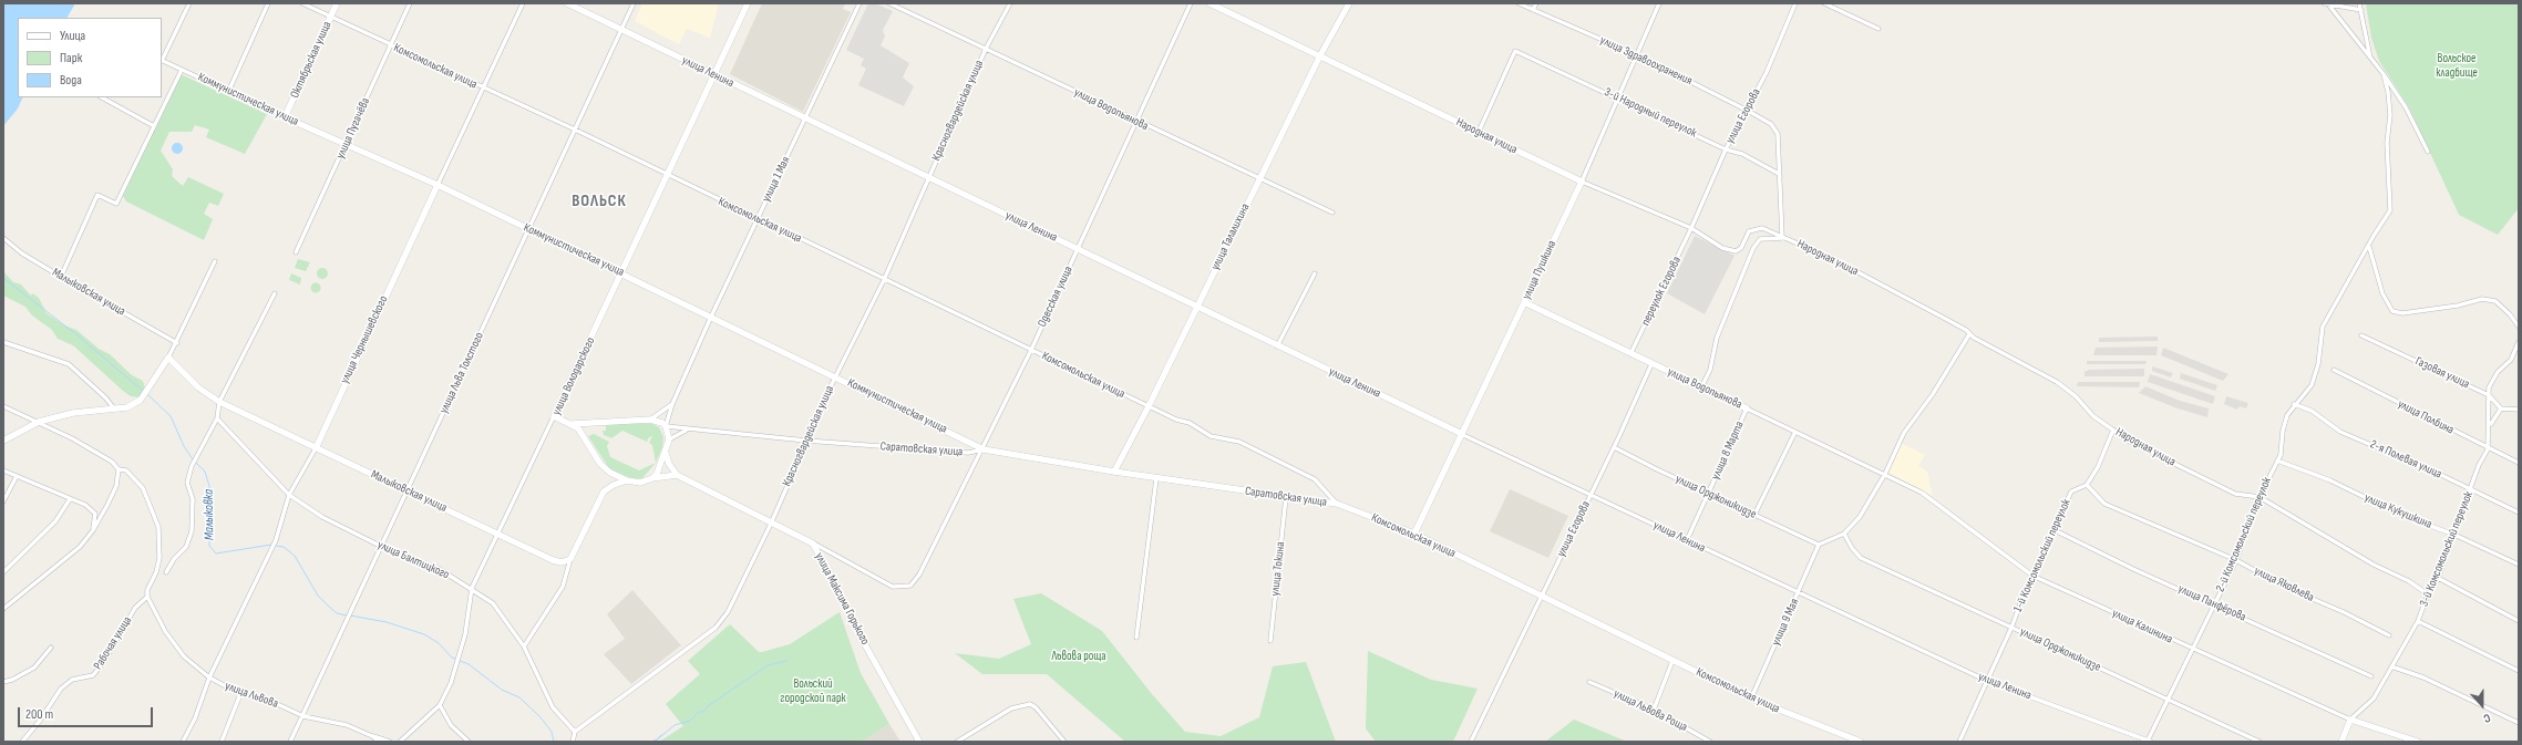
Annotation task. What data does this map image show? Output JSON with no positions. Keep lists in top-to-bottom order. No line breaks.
{"streets":{"street":["Октябрьская улица","улица Здравоохранения","Комсомольская улица","улица Ленина","Коммунистическая улица","улица Водопьянова","Красногвардейская улица","3-й Народный переулок","улица Егорова","улица Пугачёва","Народная улица","улица 1 Мая","улица Талалихина","улица Пушкина","переулок Егорова","Малыковская улица","Одесская улица","улица Чернышевского","улица Льва Толстого","Газовая улица","улица Володарского","улица Полбина","Саратовская улица","улица 8 Марта","2-я Полевая улица","улица Орджоникидзе","улица Кукушкина","2-й Комсомольский переулок","3-й Комсомольский переулок","1-й Комсомольский переулок","улица Балтицкого","улица Токина","улица Яковлева","улица Максима Горького","улица Панфёрова","улица 9 Мая","улица Калинина","Рабочая улица","улица Львова","улица Львова Роща"]},"crossings":[["Октябрьская улица","Комсомольская улица"],["Октябрьская улица","Коммунистическая улица"],["улица Здравоохранения","3-й Народный переулок"],["улица Здравоохранения","улица Егорова"],["улица Здравоохранения","улица Пушкина"],["Комсомольская улица","Красногвардейская улица"],["Комсомольская улица","улица Егорова"],["Комсомольская улица","улица Пугачёва"],["Комсомольская улица","улица 1 Мая"],["Комсомольская улица","улица Талалихина"],["Комсомольская улица","улица Пушкина"],["Комсомольская улица","Одесская улица"],["Комсомольская улица","улица Чернышевского"],["Комсомольская улица","улица Льва Толстого"],["Комсомольская улица","улица Володарского"],["Комсомольская улица","Саратовская улица"],["Комсомольская улица","улица 9 Мая"],["улица Ленина","Красногвардейская улица"],["улица Ленина","улица Егорова"],["улица Ленина","улица 1 Мая"],["улица Ленина","улица Талалихина"],["улица Ленина","улица Пушкина"],["улица Ленина","Одесская улица"],["улица Ленина","улица Льва Толстого"],["улица Ленина","улица Володарского"],["улица Ленина","улица 8 Марта"],["улица Ленина","2-й Комсомольский переулок"],["улица Ленина","1-й Комсомольский переулок"],["улица Ленина","улица 9 Мая"],["Коммунистическая улица","Красногвардейская улица"],["Коммунистическая улица","улица Пугачёва"],["Коммунистическая улица","улица 1 Мая"],["Коммунистическая улица","Одесская улица"],["Коммунистическая улица","улица Чернышевского"],["Коммунистическая улица","улица Льва Толстого"],["Коммунистическая улица","улица Володарского"],["Коммунистическая улица","Саратовская улица"],["улица Водопьянова","Красногвардейская улица"],["улица Водопьянова","улица Егорова"],["улица Водопьянова","улица Талалихина"],["улица Водопьянова","улица Пушкина"],["улица Водопьянова","переулок Егорова"],["улица Водопьянова","Одесская улица"],["улица Водопьянова","улица 8 Марта"],["улица Водопьянова","улица Калинина"],["Красногвардейская улица","Саратовская улица"],["Красногвардейская улица","улица Балтицкого"],["Красногвардейская улица","улица Максима Горького"],["3-й Народный переулок","улица Егорова"],["3-й Народный переулок","Народная улица"],["3-й Народный переулок","улица Пушкина"],["улица Егорова","Народная улица"],["улица Егорова","переулок Егорова"],["улица Егорова","улица Орджоникидзе"],["Народная улица","улица Талалихина"],["Народная улица","улица Пушкина"],["Народная улица","переулок Егорова"],["Народная улица","2-й Комсомольский переулок"],["Народная улица","3-й Комсомольский переулок"],["Народная улица","1-й Комсомольский переулок"],["улица 1 Мая","Саратовская улица"],["улица Талалихина","Саратовская улица"],["Малыковская улица","улица Чернышевского"],["Малыковская улица","улица Льва Толстого"],["Малыковская улица","улица Володарского"],["Одесская улица","Саратовская улица"],["Одесская улица","улица Максима Горького"],["улица Чернышевского","улица Балтицкого"],["улица Чернышевского","улица Львова"],["улица Льва Толстого","улица Балтицкого"],["улица Льва Толстого","улица Львова"],["Газовая улица","3-й Комсомольский переулок"],["улица Володарского","улица Балтицкого"],["улица Полбина","3-й Комсомольский переулок"],["Саратовская улица","улица Токина"],["улица 8 Марта","улица Орджоникидзе"],["2-я Полевая улица","2-й Комсомольский переулок"],["2-я Полевая улица","3-й Комсомольский переулок"],["улица Орджоникидзе","2-й Комсомольский переулок"],["улица Орджоникидзе","1-й Комсомольский переулок"],["улица Орджоникидзе","улица 9 Мая"],["улица Кукушкина","2-й Комсомольский переулок"],["улица Кукушкина","3-й Комсомольский переулок"],["2-й Комсомольский переулок","улица Яковлева"],["2-й Комсомольский переулок","улица Панфёрова"],["2-й Комсомольский переулок","улица Калинина"],["3-й Комсомольский переулок","улица Калинина"],["1-й Комсомольский переулок","улица Яковлева"],["1-й Комсомольский переулок","улица Панфёрова"],["1-й Комсомольский переулок","улица Калинина"],["Рабочая улица","улица Львова"]],"districts":["ВОЛЬСК"],"water":["Малыковка"],"parks":["Вольское кладбище","Львова роща","Вольский городской парк"],"legend":["Улица","Парк","Вода"],"scale_bar":"200 m","north":"bottom"}
